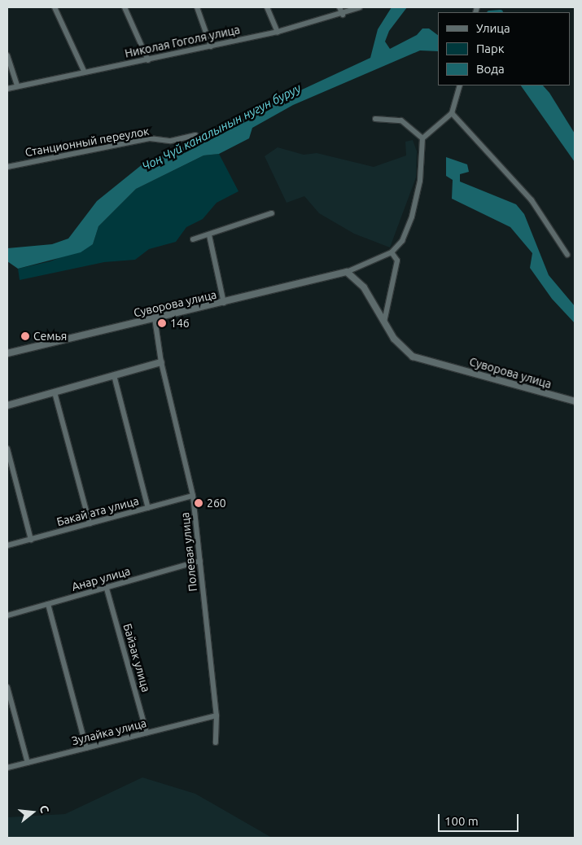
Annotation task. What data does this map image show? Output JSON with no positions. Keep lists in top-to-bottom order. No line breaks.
{"streets":{"street":["Николая Гоголя улица","Станционный переулок","Суворова улица","Бакай ата улица","Полевая улица","Анар улица","Байзак улица","Зулайка улица"]},"crossings":[["Суворова улица","Полевая улица"],["Бакай ата улица","Полевая улица"],["Полевая улица","Анар улица"],["Полевая улица","Зулайка улица"],["Анар улица","Байзак улица"],["Байзак улица","Зулайка улица"]],"water":["Чоң Чүй каналынын нугун буруу"],"places":["146","Семья","260"],"legend":["Улица","Парк","Вода"],"scale_bar":"100 m","north":"right"}
